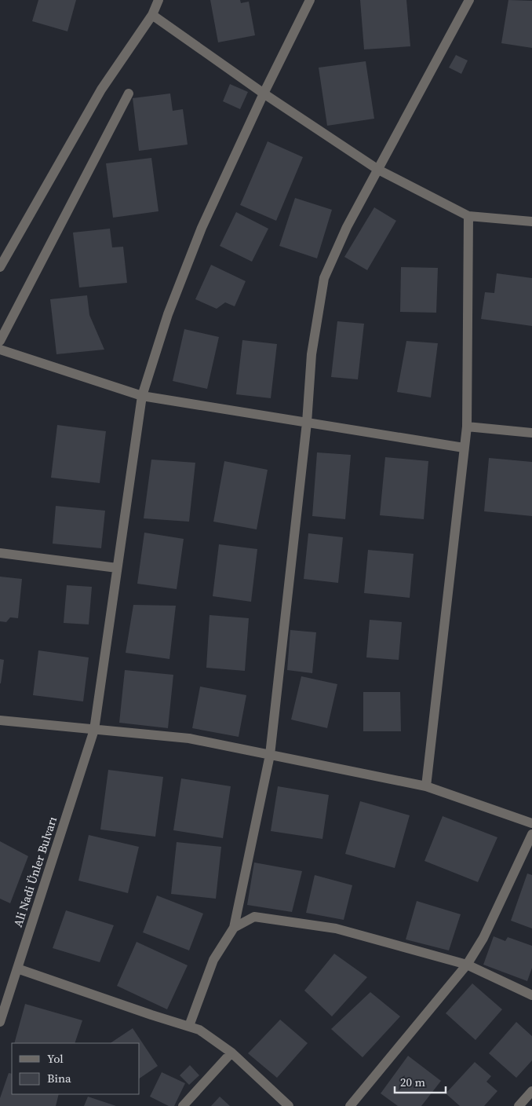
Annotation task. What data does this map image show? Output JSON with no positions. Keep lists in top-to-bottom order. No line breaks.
{"streets":{"street":["Ali Nadi Ünler Bulvarı"]},"legend":["Yol","Bina"],"scale_bar":"20 m"}
